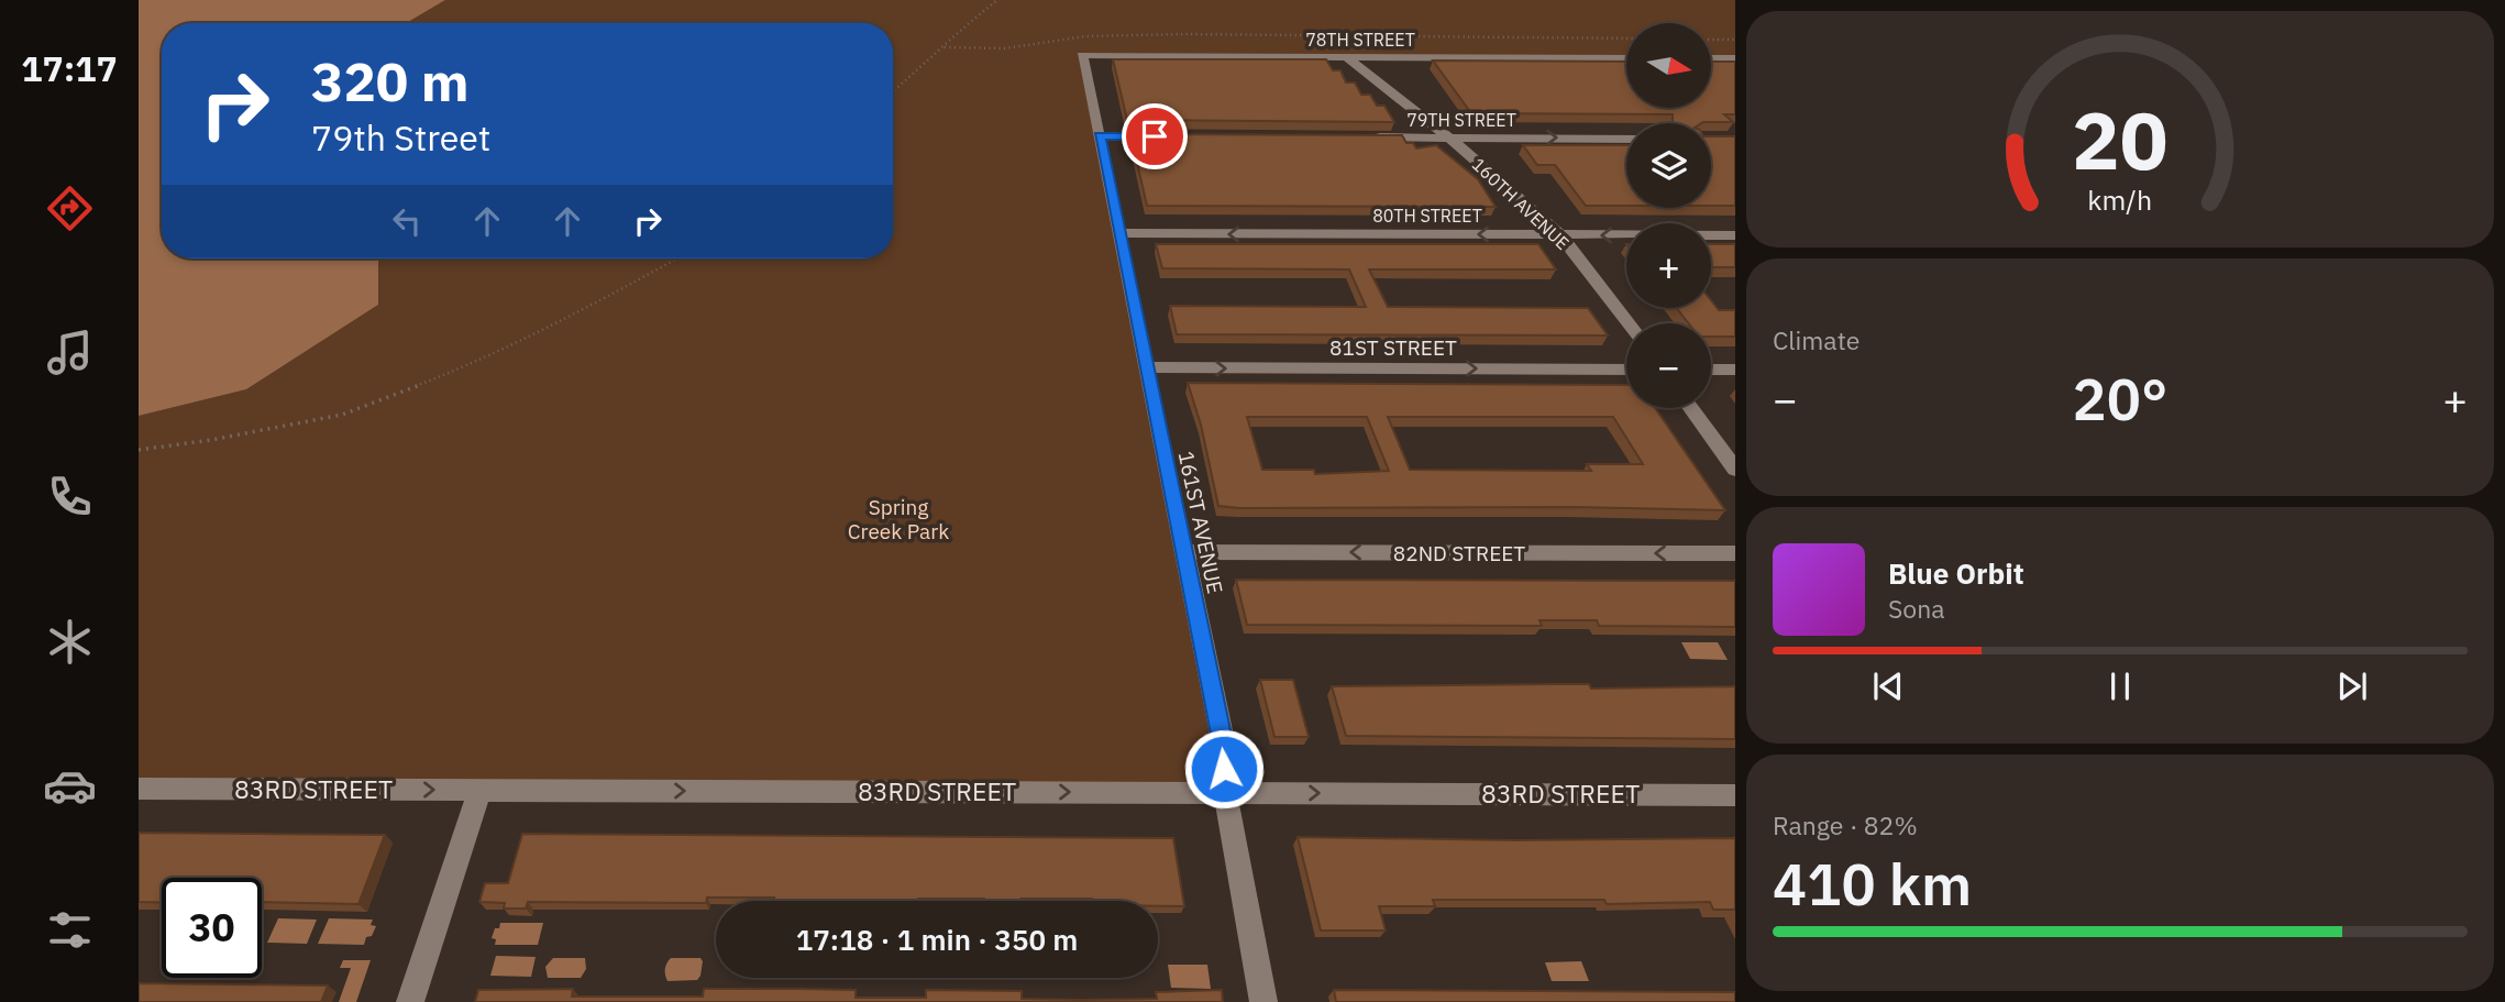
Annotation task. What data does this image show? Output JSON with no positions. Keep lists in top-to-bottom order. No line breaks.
{"streets":{"street":["78TH STREET","79TH STREET","160TH AVENUE","80TH STREET","81ST STREET","161ST AVENUE","82ND STREET","83RD STREET"]},"crossings":[["78TH STREET","160TH AVENUE"],["78TH STREET","161ST AVENUE"],["79TH STREET","160TH AVENUE"],["160TH AVENUE","80TH STREET"],["80TH STREET","161ST AVENUE"],["81ST STREET","161ST AVENUE"],["161ST AVENUE","82ND STREET"],["161ST AVENUE","83RD STREET"]],"one_way":["79TH STREET","80TH STREET","81ST STREET","82ND STREET","83RD STREET"],"parks":["Spring Creek Park"],"north":"right","page":{"tabs":"17:17","map_buttons":["+","−"],"turn":["320 m","79th Street"],"tile":["Climate",["Range · 82%","410 km"]],"heat":["−","20°","+"],"song":["Blue Orbit","Sona"],"limit":"30","trip":"17:18 · 1 min · 350 m","gauge":["20","km/h"]}}
